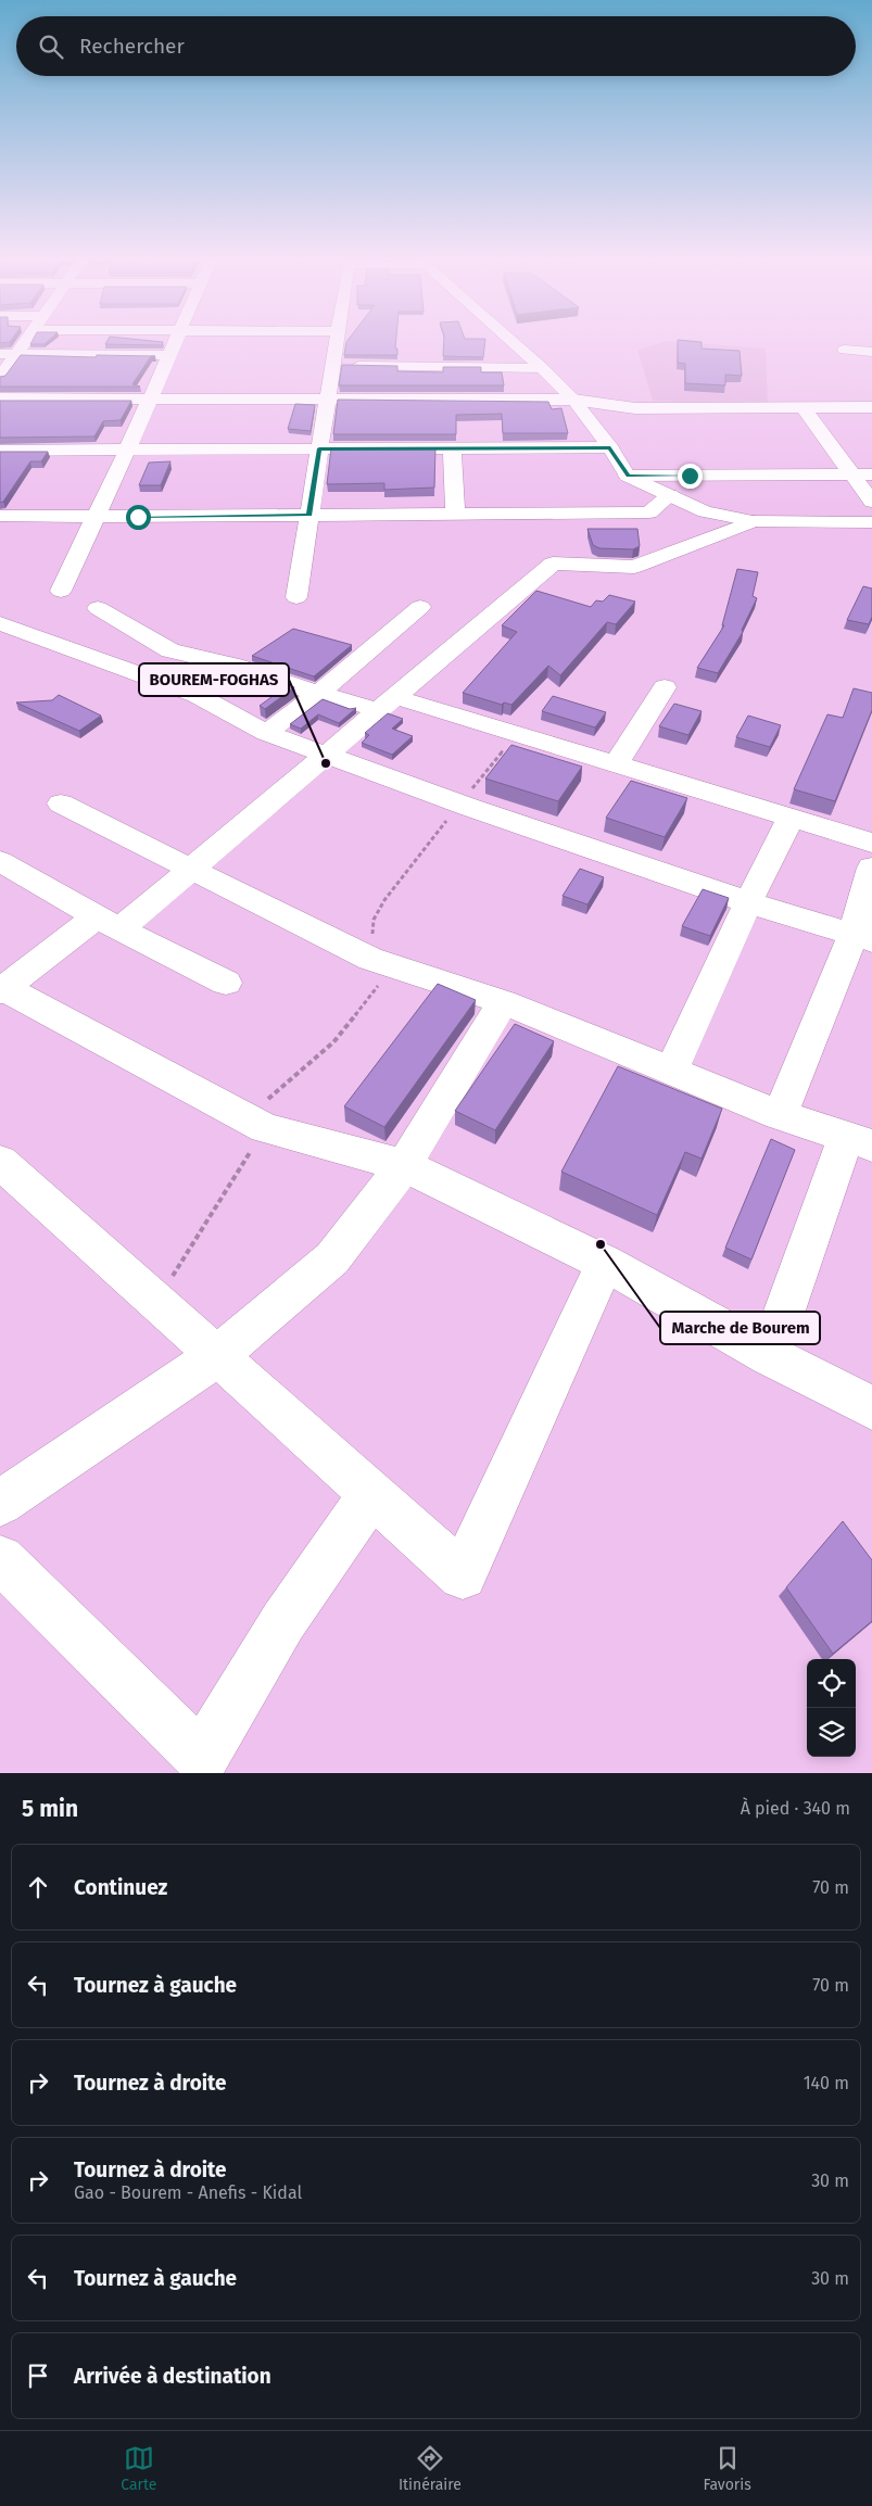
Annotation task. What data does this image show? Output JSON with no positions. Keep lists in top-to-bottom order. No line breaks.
{"places":["BOUREM-FOGHAS","Marche de Bourem"],"page":{"search":"Rechercher","heading":["5 min","À pied · 340 m"],"list":[["Continuez","70 m"],["Tournez à gauche","70 m"],["Tournez à droite","140 m"],["Tournez à droite","Gao - Bourem - Anefis - Kidal","30 m"],["Tournez à gauche","30 m"],"Arrivée à destination"],"nav":["Carte","Itinéraire","Favoris"]}}
